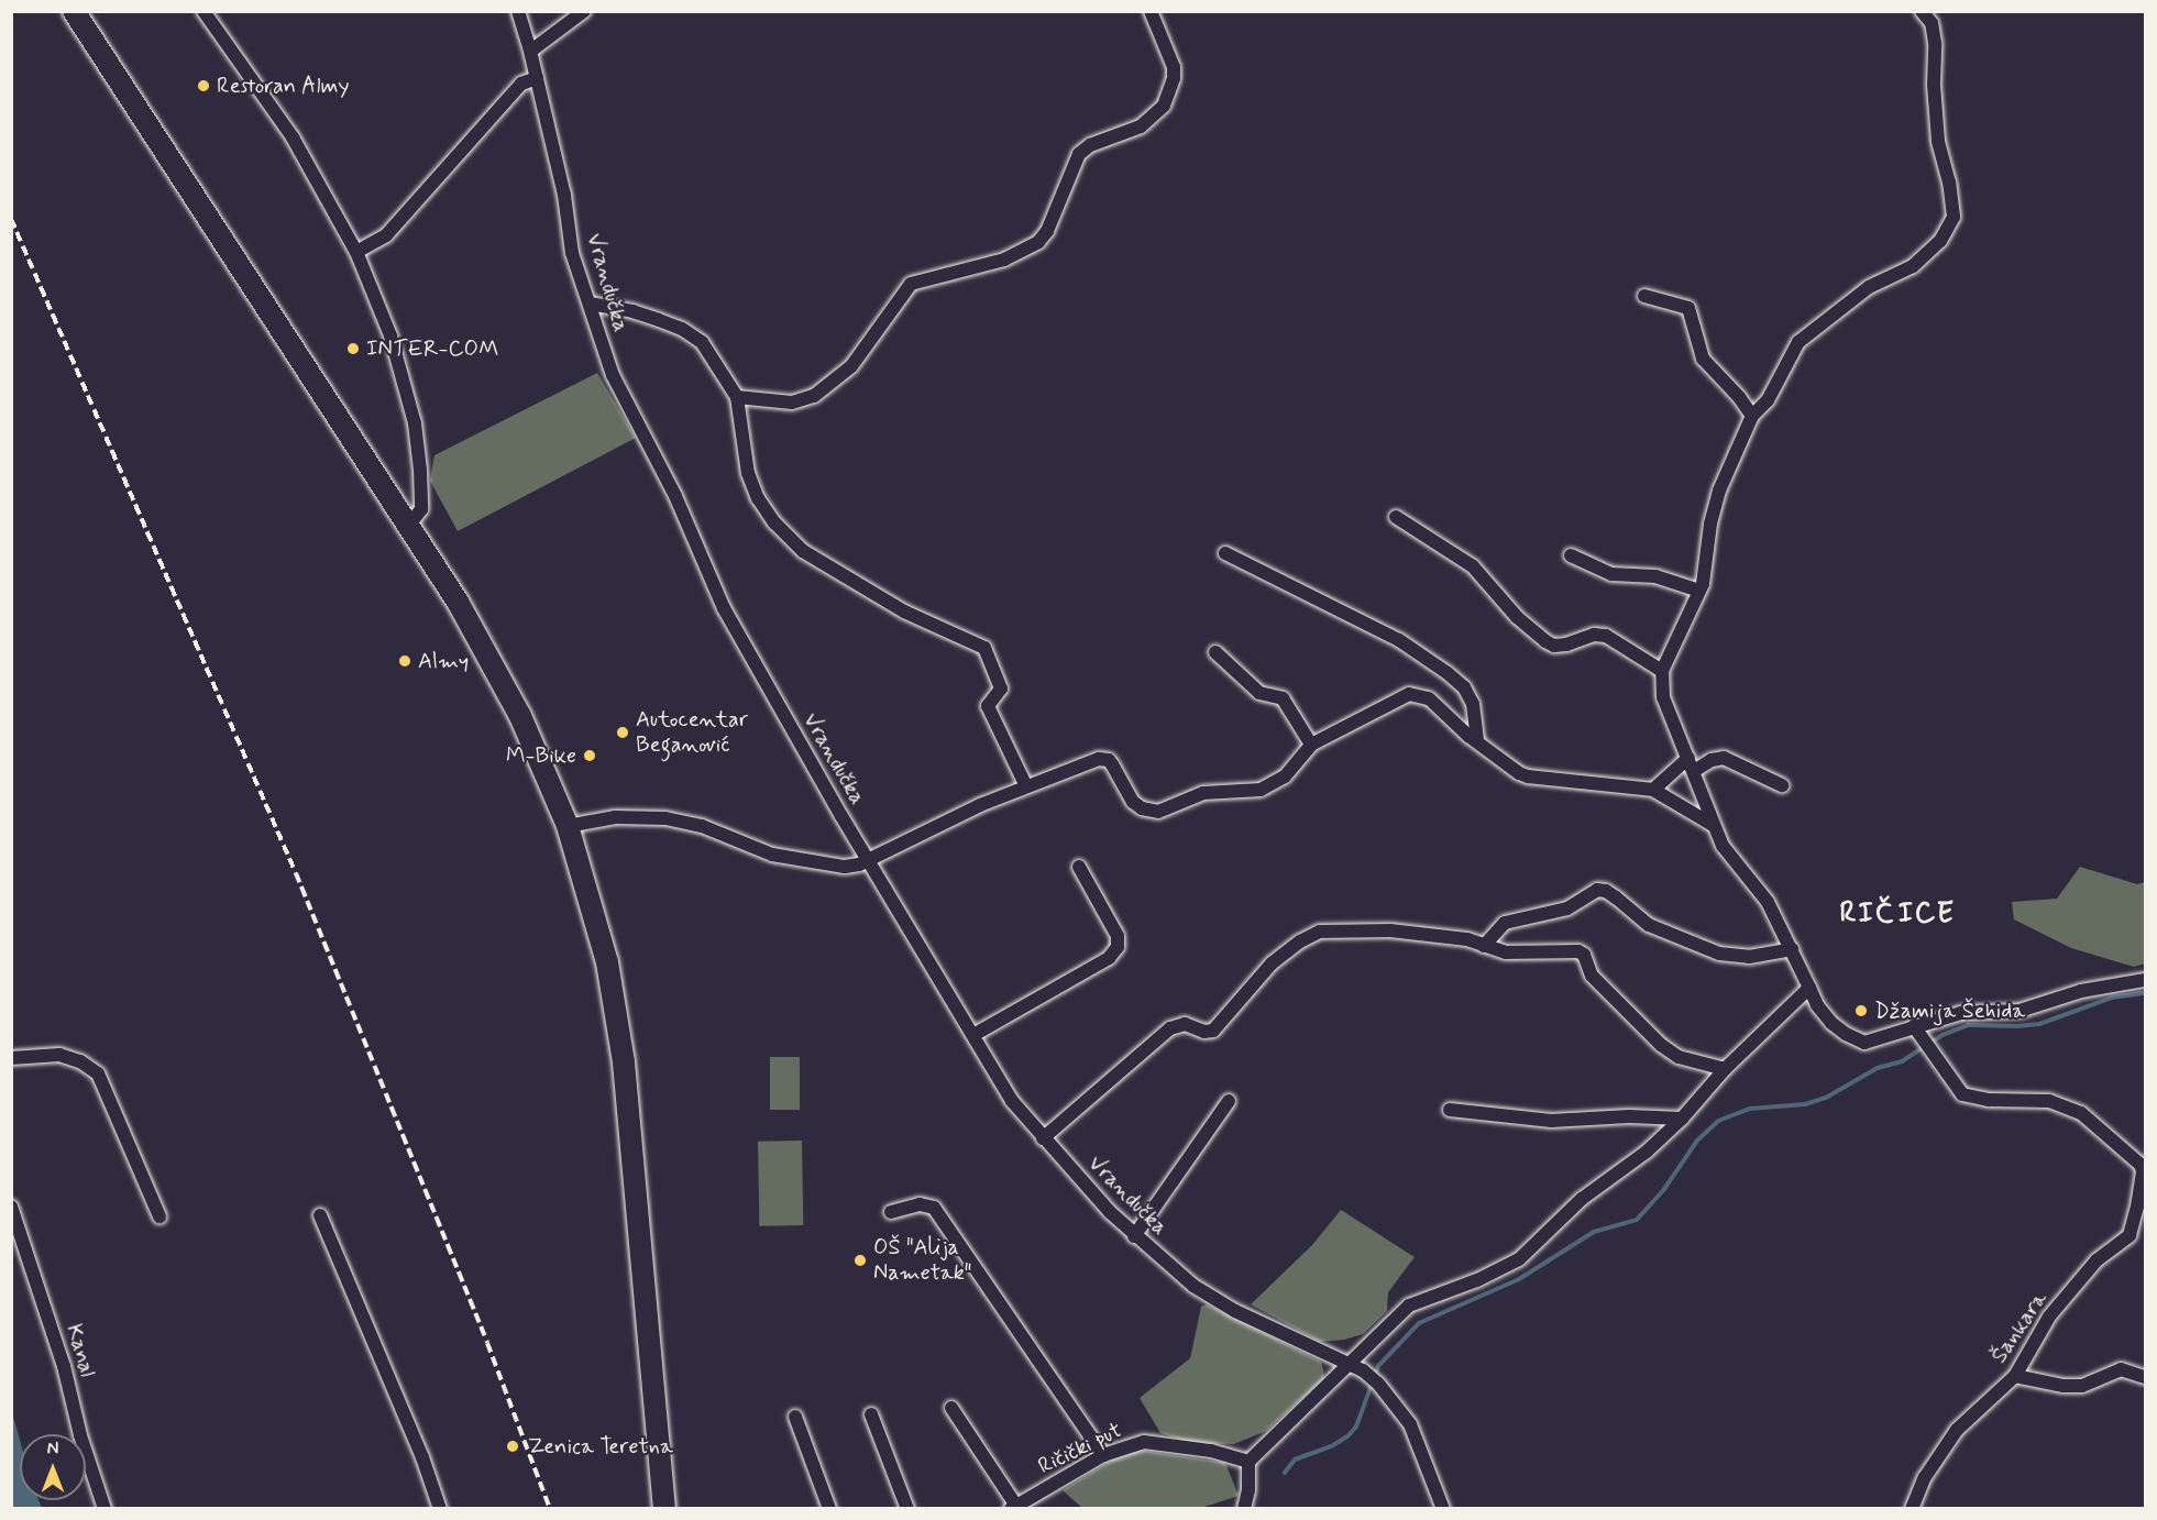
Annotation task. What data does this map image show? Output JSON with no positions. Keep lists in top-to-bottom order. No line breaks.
{"streets":{"street":["Vrandučka","Šankara","Kanal","Ričički put"]},"districts":["RIČICE"],"places":["Restoran Almy","INTER-COM","Almy","Autocentar Beganović","M-Bike","Džamija Šehida","OŠ \"Alija Nametak\"","Zenica Teretna"],"north":"top"}
